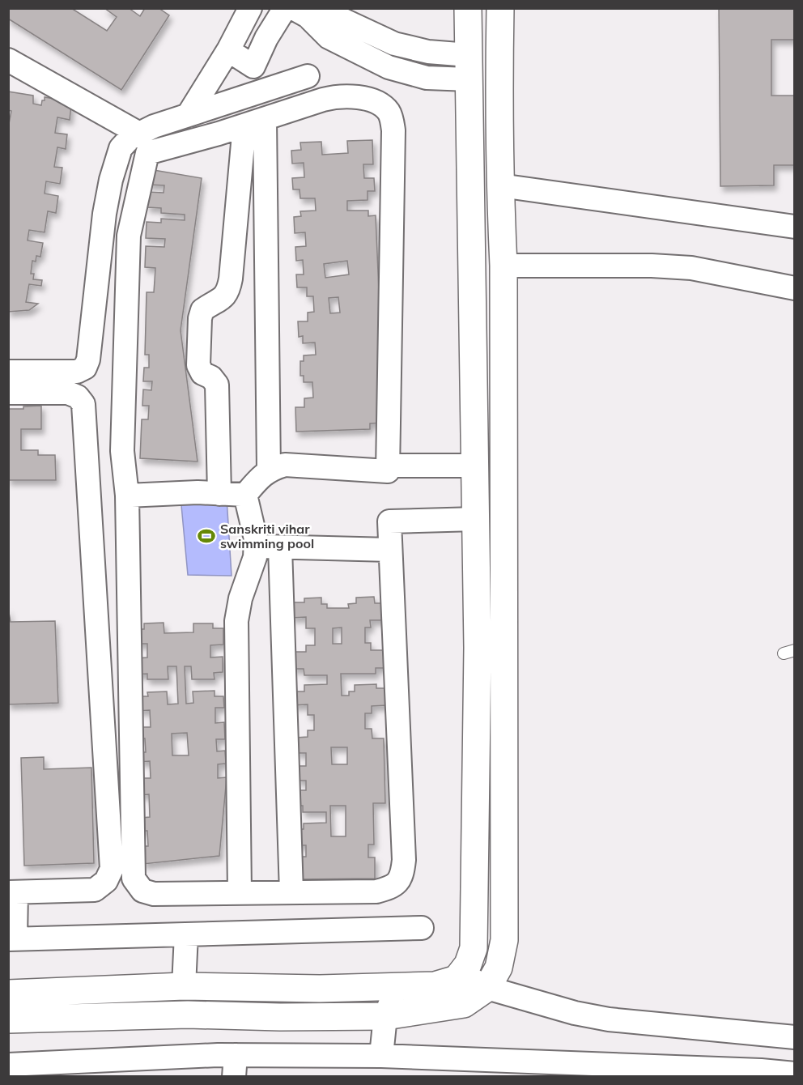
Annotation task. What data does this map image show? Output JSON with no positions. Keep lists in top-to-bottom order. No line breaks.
{"places":{"sports":["Sanskriti vihar swimming pool"]}}
